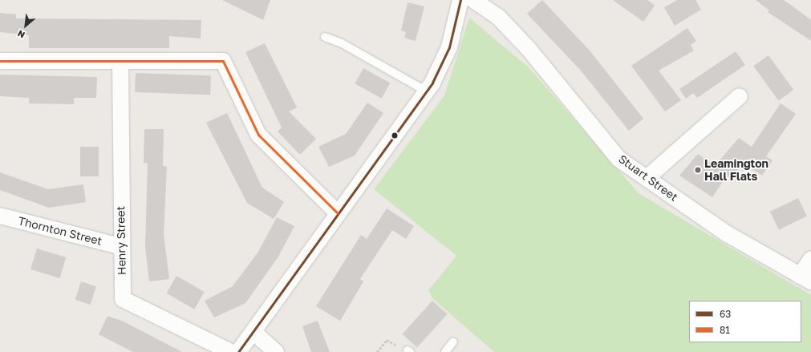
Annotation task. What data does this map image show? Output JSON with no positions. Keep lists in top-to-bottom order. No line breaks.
{"streets":{"street":["Stuart Street","Thornton Street","Henry Street"]},"crossings":[["Thornton Street","Henry Street"]],"places":["Leamington Hall Flats"],"lines":["transit line 63","transit line 81"],"legend":["63","81"],"north":"bottom left"}
